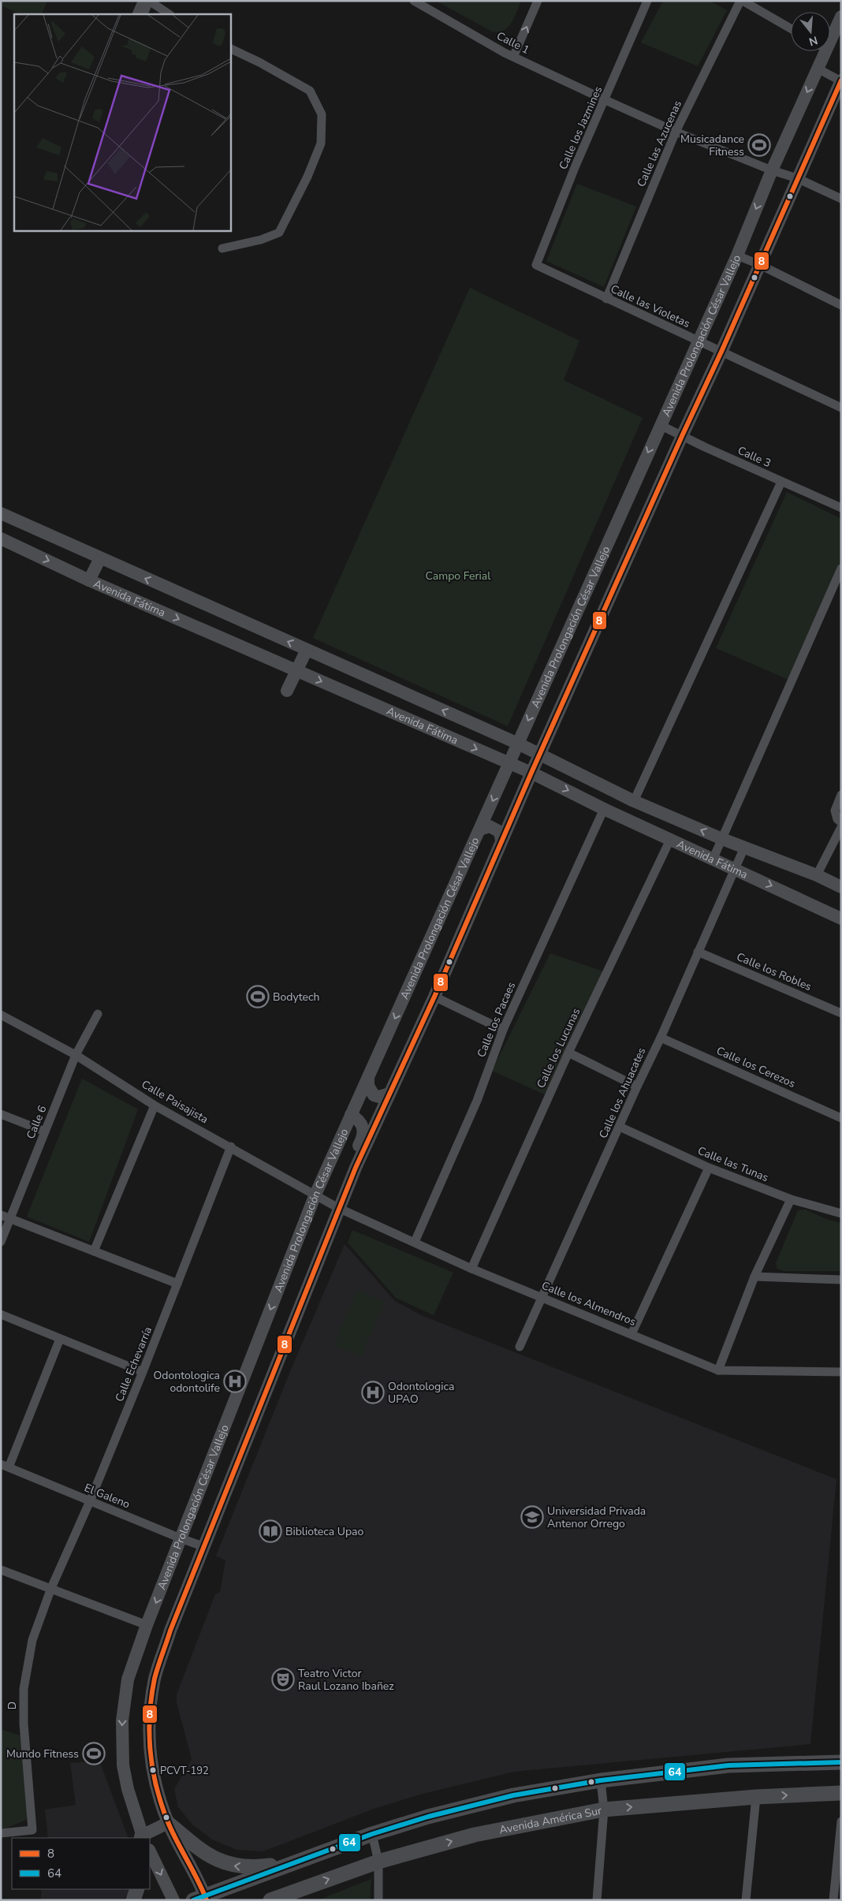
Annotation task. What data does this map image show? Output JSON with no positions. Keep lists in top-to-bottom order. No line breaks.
{"streets":{"main road":["Avenida Prolongación César Vallejo","Avenida Fátima","Avenida América Sur"],"street":["Calle 1","Calle los Jazmines","Calle las Azucenas","Calle las Violetas","Calle 3","Calle los Robles","Calle los Pacaes","Calle los Lucunas","Calle los Cerezos","Calle los Ahuacates","Calle Paisajista","Calle 6","Calle las Tunas","Calle los Almendros","Calle Echevarría","El Galeno","D"]},"crossings":[["Calle 1","Calle los Jazmines"],["Calle 1","Calle las Azucenas"],["Calle 1","Avenida Prolongación César Vallejo"],["Calle los Jazmines","Calle las Violetas"],["Calle las Azucenas","Calle las Violetas"],["Calle las Violetas","Avenida Prolongación César Vallejo"],["Avenida Prolongación César Vallejo","Calle 3"],["Avenida Prolongación César Vallejo","Avenida Fátima"],["Avenida Prolongación César Vallejo","Calle Paisajista"],["Avenida Prolongación César Vallejo","El Galeno"],["Avenida Fátima","Calle los Pacaes"],["Avenida Fátima","Calle los Lucunas"],["Avenida Fátima","Calle los Ahuacates"],["Calle los Robles","Calle los Ahuacates"],["Calle los Pacaes","Calle los Almendros"],["Calle los Lucunas","Calle los Almendros"],["Calle los Cerezos","Calle los Ahuacates"],["Calle los Ahuacates","Calle las Tunas"],["Calle los Ahuacates","Calle los Almendros"],["Calle Paisajista","Calle 6"],["Calle Paisajista","Calle los Almendros"],["Calle Paisajista","Calle Echevarría"],["Calle Echevarría","El Galeno"],["Calle Echevarría","D"]],"parks":["Campo Ferial"],"places":{"sports":["Musicadance Fitness","Bodytech","Mundo Fitness"],"hospital":["Odontologica odontolife","Odontologica UPAO"],"school or university":["Universidad Privada Antenor Orrego"],"library":["Biblioteca Upao"],"theatre":["Teatro Victor Raul Lozano Ibañez"],"other":["PCVT-192"]},"lines":["transit line 8","transit line 64"],"legend":["8","64"],"north":"bottom"}
